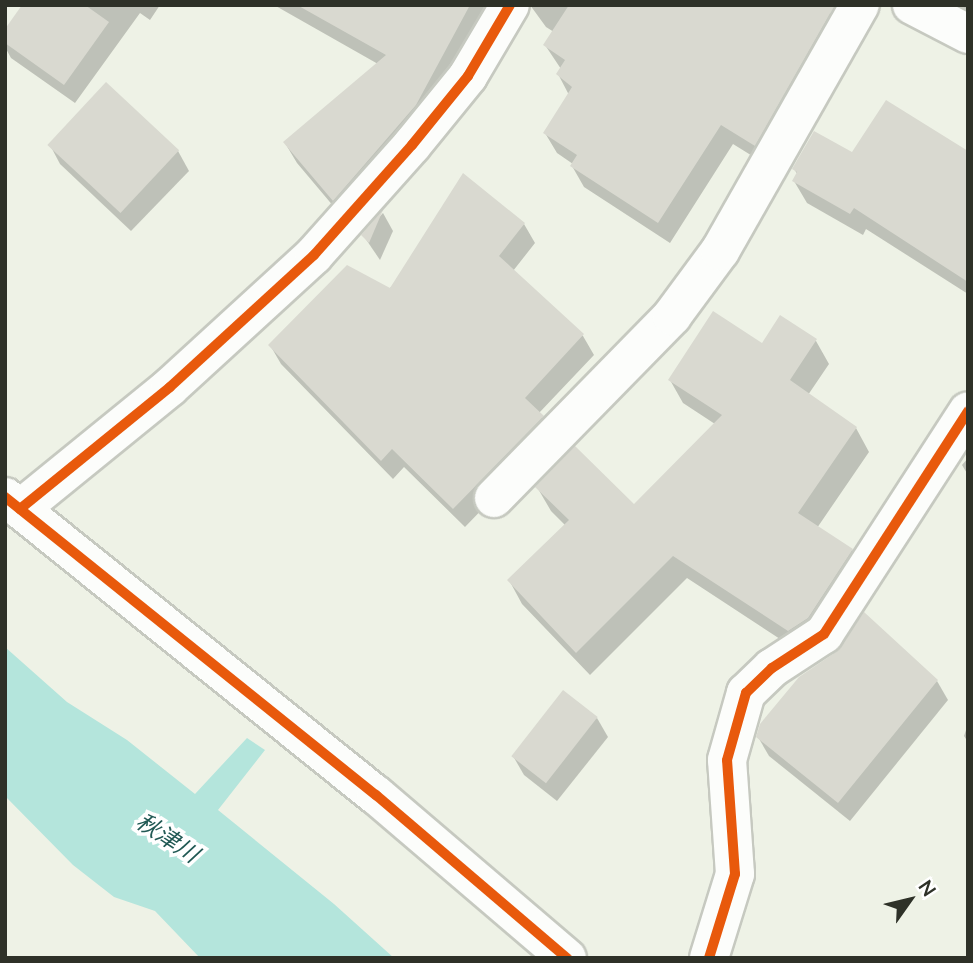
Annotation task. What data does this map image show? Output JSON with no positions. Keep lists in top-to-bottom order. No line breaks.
{"water":["秋津川"],"north":"top right"}
